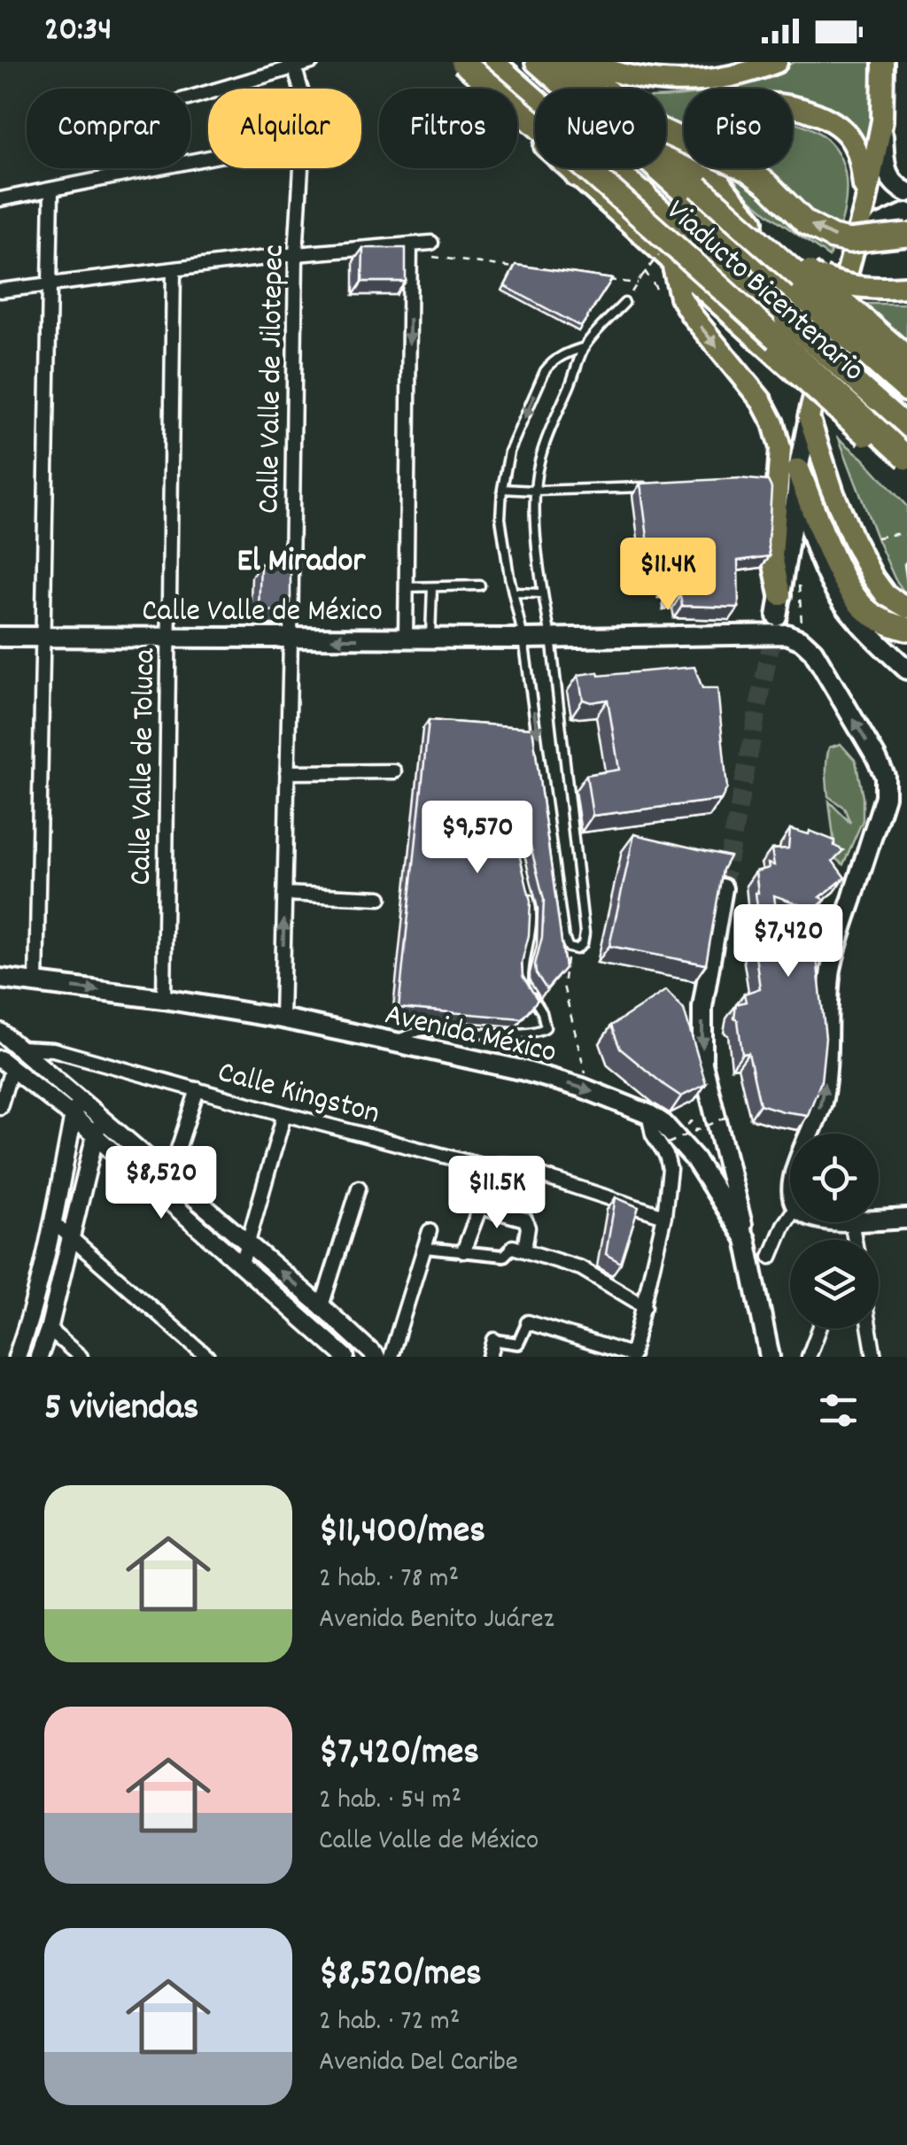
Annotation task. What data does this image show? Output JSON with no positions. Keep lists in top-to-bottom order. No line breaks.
{"streets":{"highway":["Viaducto Bicentenario"],"main road":["Calle Valle de México","Avenida México"],"street":["Calle Valle de Jilotepec","Calle Valle de Toluca","Calle Kingston"]},"crossings":[["Calle Valle de Jilotepec","Calle Valle de México"],["Calle Valle de Jilotepec","Avenida México"],["Calle Valle de México","Calle Valle de Toluca"],["Calle Valle de Toluca","Avenida México"]],"districts":["El Mirador"],"page":{"status":"20:34","chip":["Comprar","Alquilar","Filtros","Nuevo","Piso"],"price":["$11.4K","$9,570","$7,420","$8,520","$11.5K"],"heading":"5 viviendas","list":[{"name":"$11,400/mes","note":"2 hab. · 78 m² · Avenida Benito Juárez"},{"name":"$7,420/mes","note":"2 hab. · 54 m² · Calle Valle de México"},{"name":"$8,520/mes","note":"2 hab. · 72 m² · Avenida Del Caribe"}]}}
